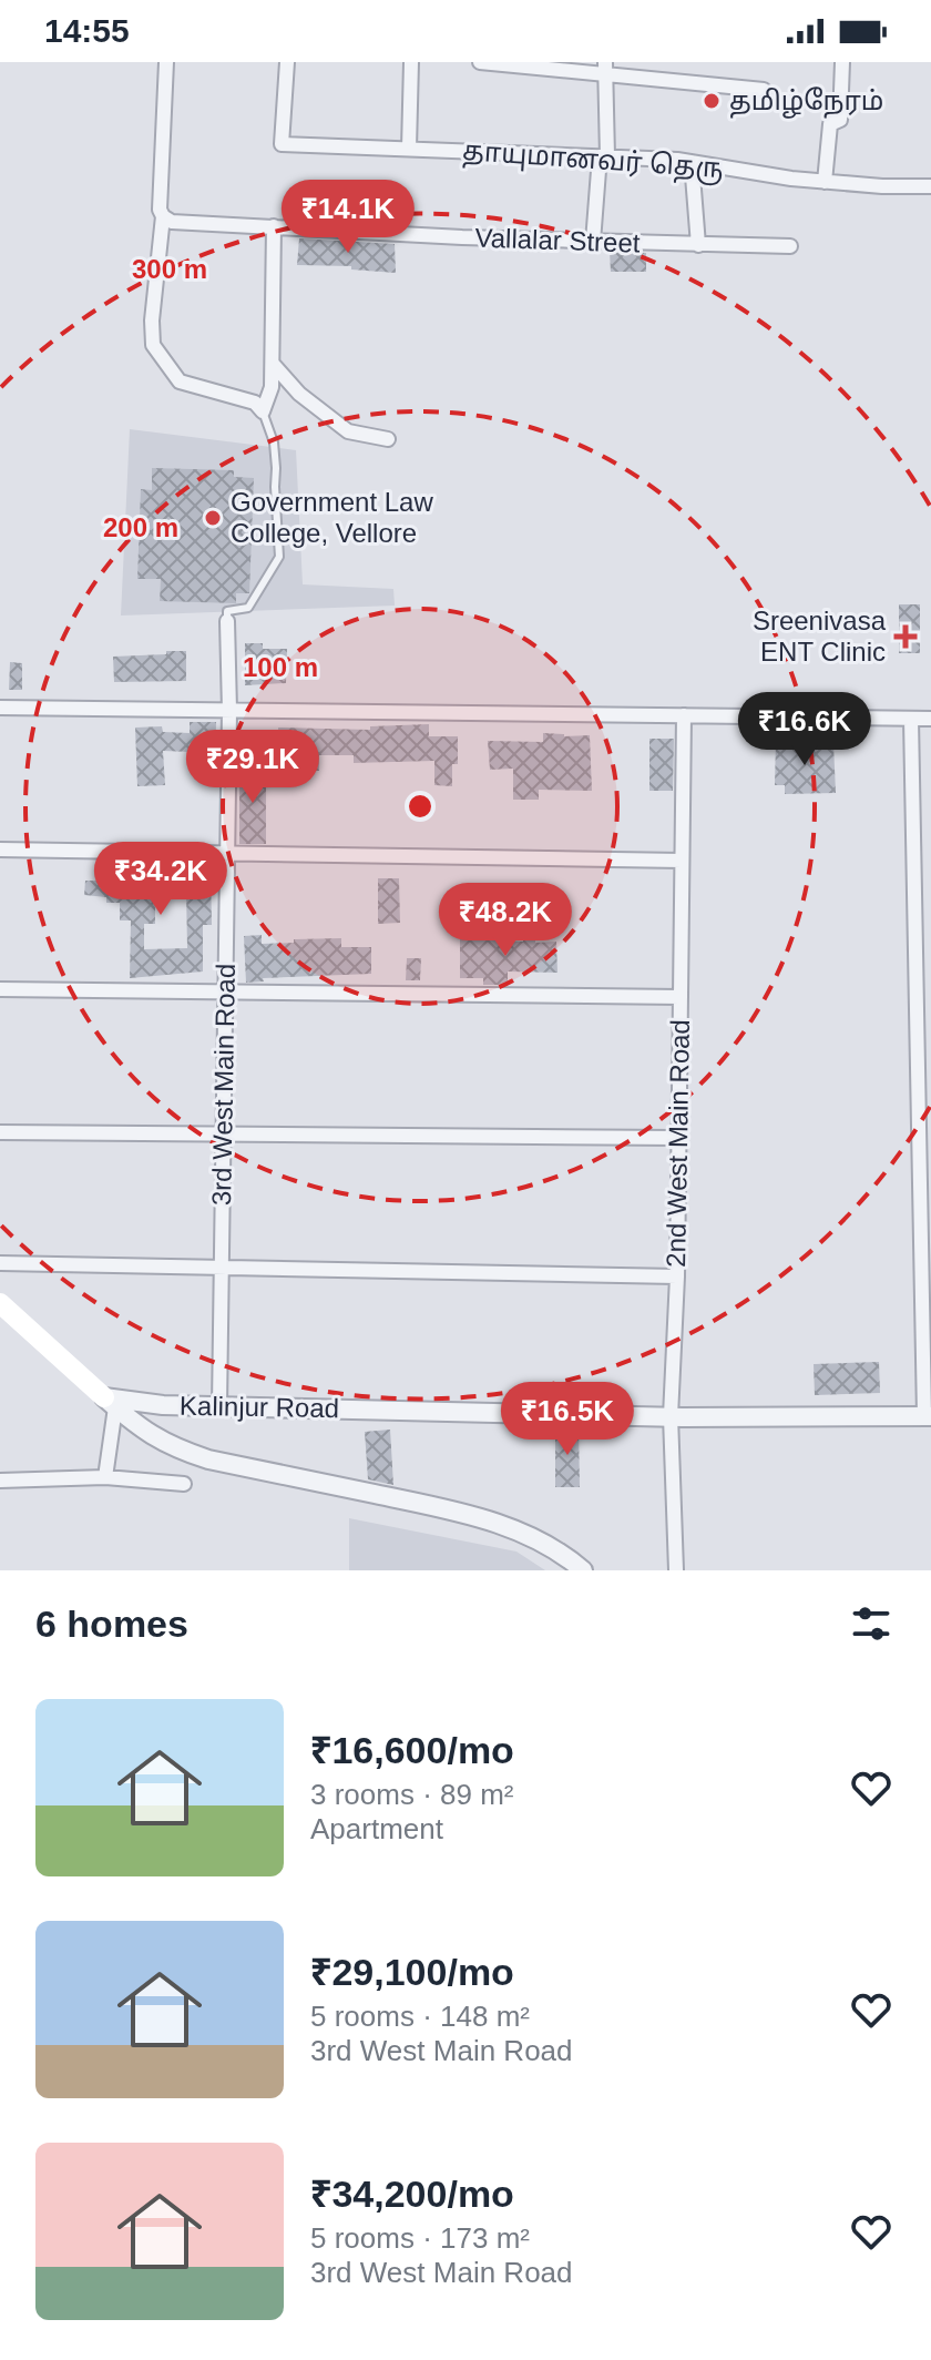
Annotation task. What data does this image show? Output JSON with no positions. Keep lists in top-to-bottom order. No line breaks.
{"streets":{"street":["தாயுமானவர் தெரு","Vallalar Street","3rd West Main Road","2nd West Main Road","Kalinjur Road"]},"crossings":[["3rd West Main Road","Kalinjur Road"],["2nd West Main Road","Kalinjur Road"]],"places":{"other":["தமிழ்நேரம்","Government Law College, Vellore"],"health":["Sreenivasa ENT Clinic"]},"page":{"status":"14:55","price":["₹14.1K","₹16.6K","₹29.1K","₹34.2K","₹48.2K","₹16.5K"],"heading":"6 homes","list":[{"name":"₹16,600/mo","note":"3 rooms · 89 m² · Apartment"},{"name":"₹29,100/mo","note":"5 rooms · 148 m² · 3rd West Main Road"},{"name":"₹34,200/mo","note":"5 rooms · 173 m² · 3rd West Main Road"}]},"rings":["300 m","200 m","100 m"]}
